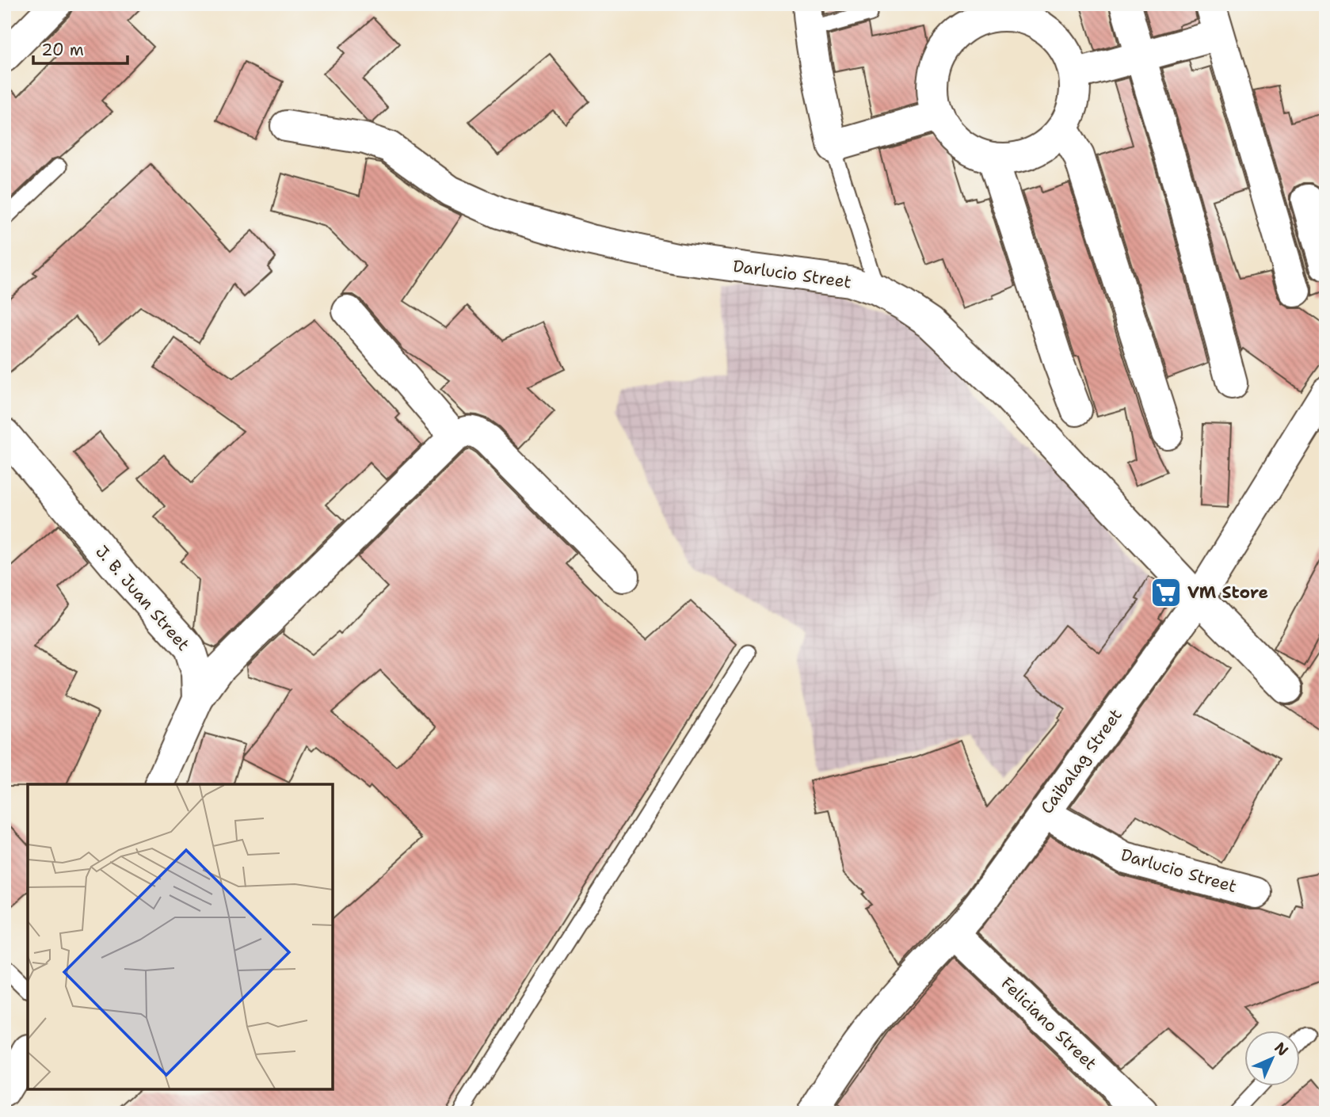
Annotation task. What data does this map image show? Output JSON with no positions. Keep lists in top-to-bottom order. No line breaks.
{"streets":{"street":["Darlucio Street","J. B. Juan Street","Caibalag Street","Feliciano Street"]},"crossings":[["Darlucio Street","Caibalag Street"],["Caibalag Street","Feliciano Street"]],"places":{"supermarket":["VM Store"]},"scale_bar":"20 m","north":"top right"}
